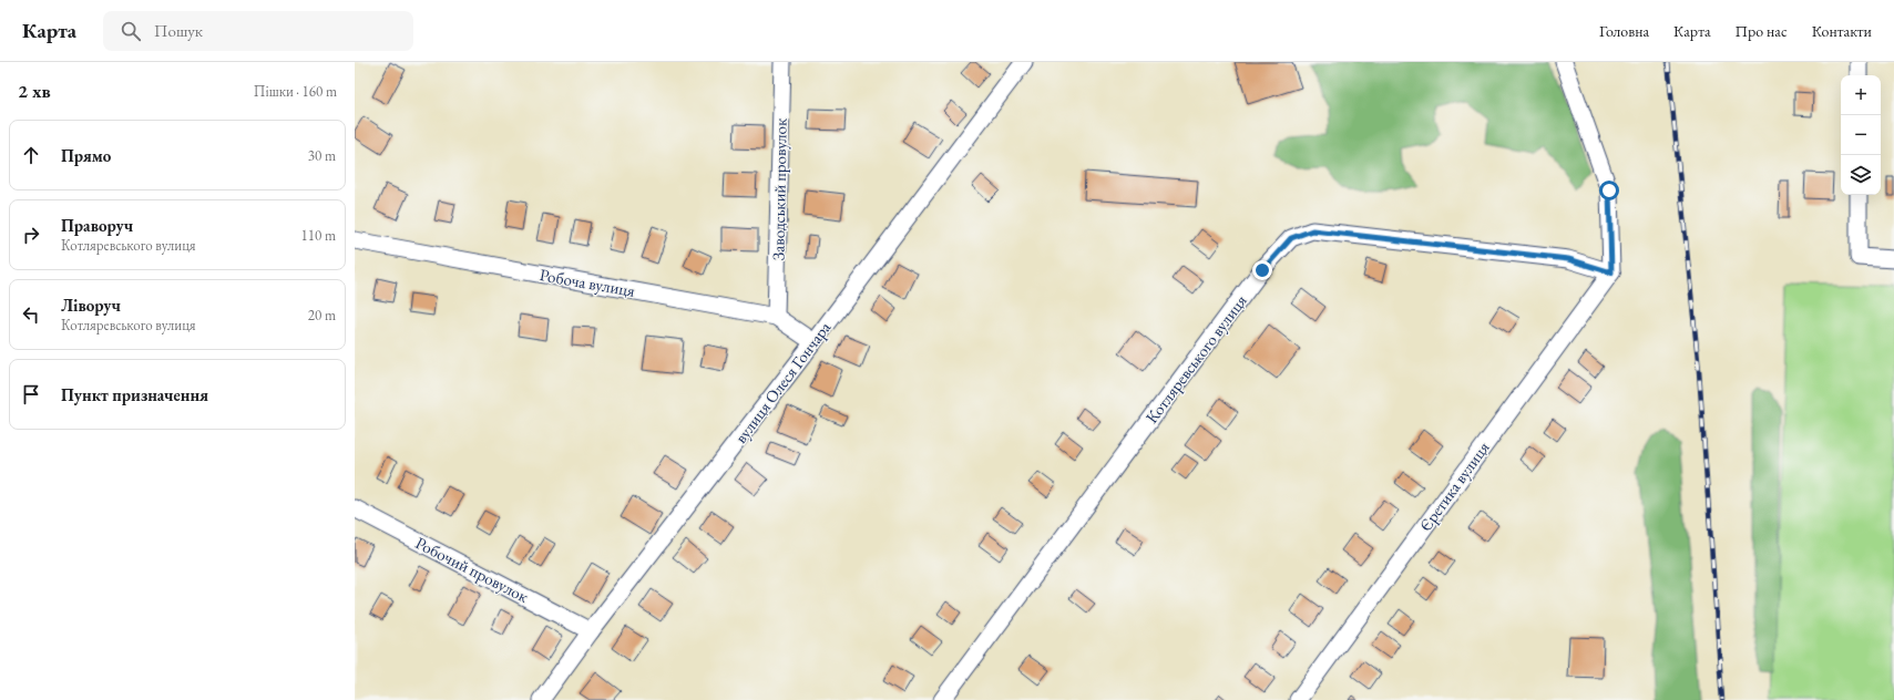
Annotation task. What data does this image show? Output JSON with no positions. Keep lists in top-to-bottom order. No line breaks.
{"streets":{"street":["Заводський провулок","Робоча вулиця","Котляревського вулиця","вулиця Олеся Гончара","Єретика вулиця","Робочий провулок"]},"crossings":[["Заводський провулок","Робоча вулиця"],["Робоча вулиця","вулиця Олеся Гончара"],["Котляревського вулиця","Єретика вулиця"],["вулиця Олеся Гончара","Робочий провулок"]],"page":{"header":"Карта","search":"Пошук","nav":["Головна","Карта","Про нас","Контакти"],"heading":["2 хв","Пішки · 160 m"],"map_buttons":["+","−"],"list":[["Прямо","30 m"],["Праворуч","Котляревського вулиця","110 m"],["Ліворуч","Котляревського вулиця","20 m"],"Пункт призначення"]}}
